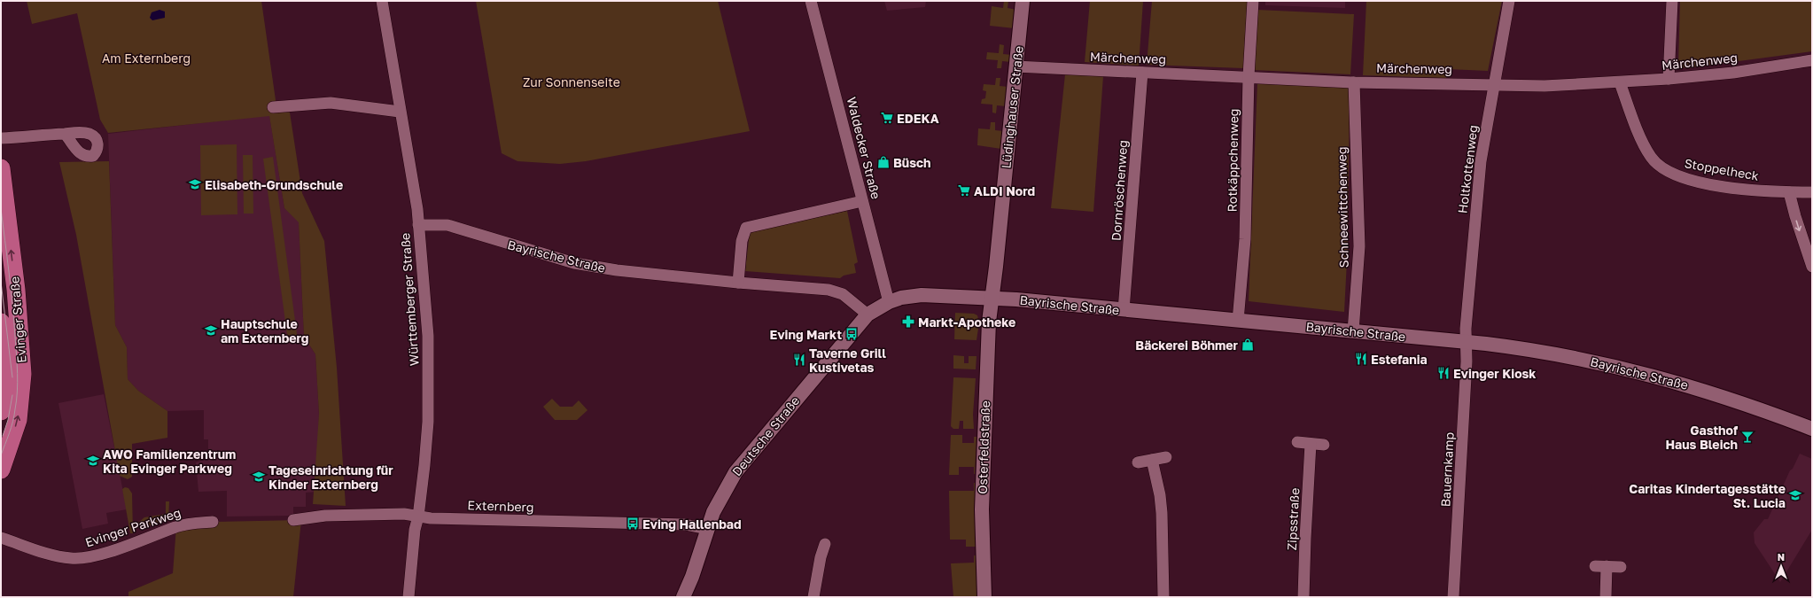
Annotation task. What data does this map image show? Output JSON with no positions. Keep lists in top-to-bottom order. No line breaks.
{"streets":{"main road":["Evinger Straße"],"street":["Märchenweg","Lüdinghauser Straße","Waldecker Straße","Rotkäppchenweg","Holtkottenweg","Stoppelheck","Dornröschenweg","Schneewittchenweg","Bayrische Straße","Württemberger Straße","Deutsche Straße","Osterfeldstraße","Bauernkamp","Externberg","Zipsstraße","Evinger Parkweg"]},"crossings":[["Märchenweg","Lüdinghauser Straße"],["Märchenweg","Rotkäppchenweg"],["Märchenweg","Holtkottenweg"],["Märchenweg","Stoppelheck"],["Märchenweg","Dornröschenweg"],["Märchenweg","Schneewittchenweg"],["Lüdinghauser Straße","Bayrische Straße"],["Lüdinghauser Straße","Osterfeldstraße"],["Waldecker Straße","Bayrische Straße"],["Waldecker Straße","Deutsche Straße"],["Rotkäppchenweg","Bayrische Straße"],["Holtkottenweg","Bayrische Straße"],["Holtkottenweg","Bauernkamp"],["Dornröschenweg","Bayrische Straße"],["Schneewittchenweg","Bayrische Straße"],["Bayrische Straße","Württemberger Straße"],["Bayrische Straße","Deutsche Straße"],["Bayrische Straße","Osterfeldstraße"],["Bayrische Straße","Bauernkamp"],["Württemberger Straße","Externberg"],["Deutsche Straße","Externberg"]],"one_way":["Evinger Straße"],"parks":["Am Externberg","Zur Sonnenseite"],"places":{"supermarket":["EDEKA","ALDI Nord"],"shop":["Büsch","Bäckerei Böhmer"],"school or university":["Elisabeth-Grundschule","Hauptschule am Externberg","AWO Familienzentrum Kita Evinger Parkweg","Tageseinrichtung für Kinder Externberg","Caritas Kindertagesstätte St. Lucia"],"pharmacy":["Markt-Apotheke"],"bus stop":["Eving Markt","Eving Hallenbad"],"restaurant":["Estefania","Taverne Grill Kustivetas","Evinger Kiosk"],"bar":["Gasthof Haus Bleich"]},"north":"top"}
